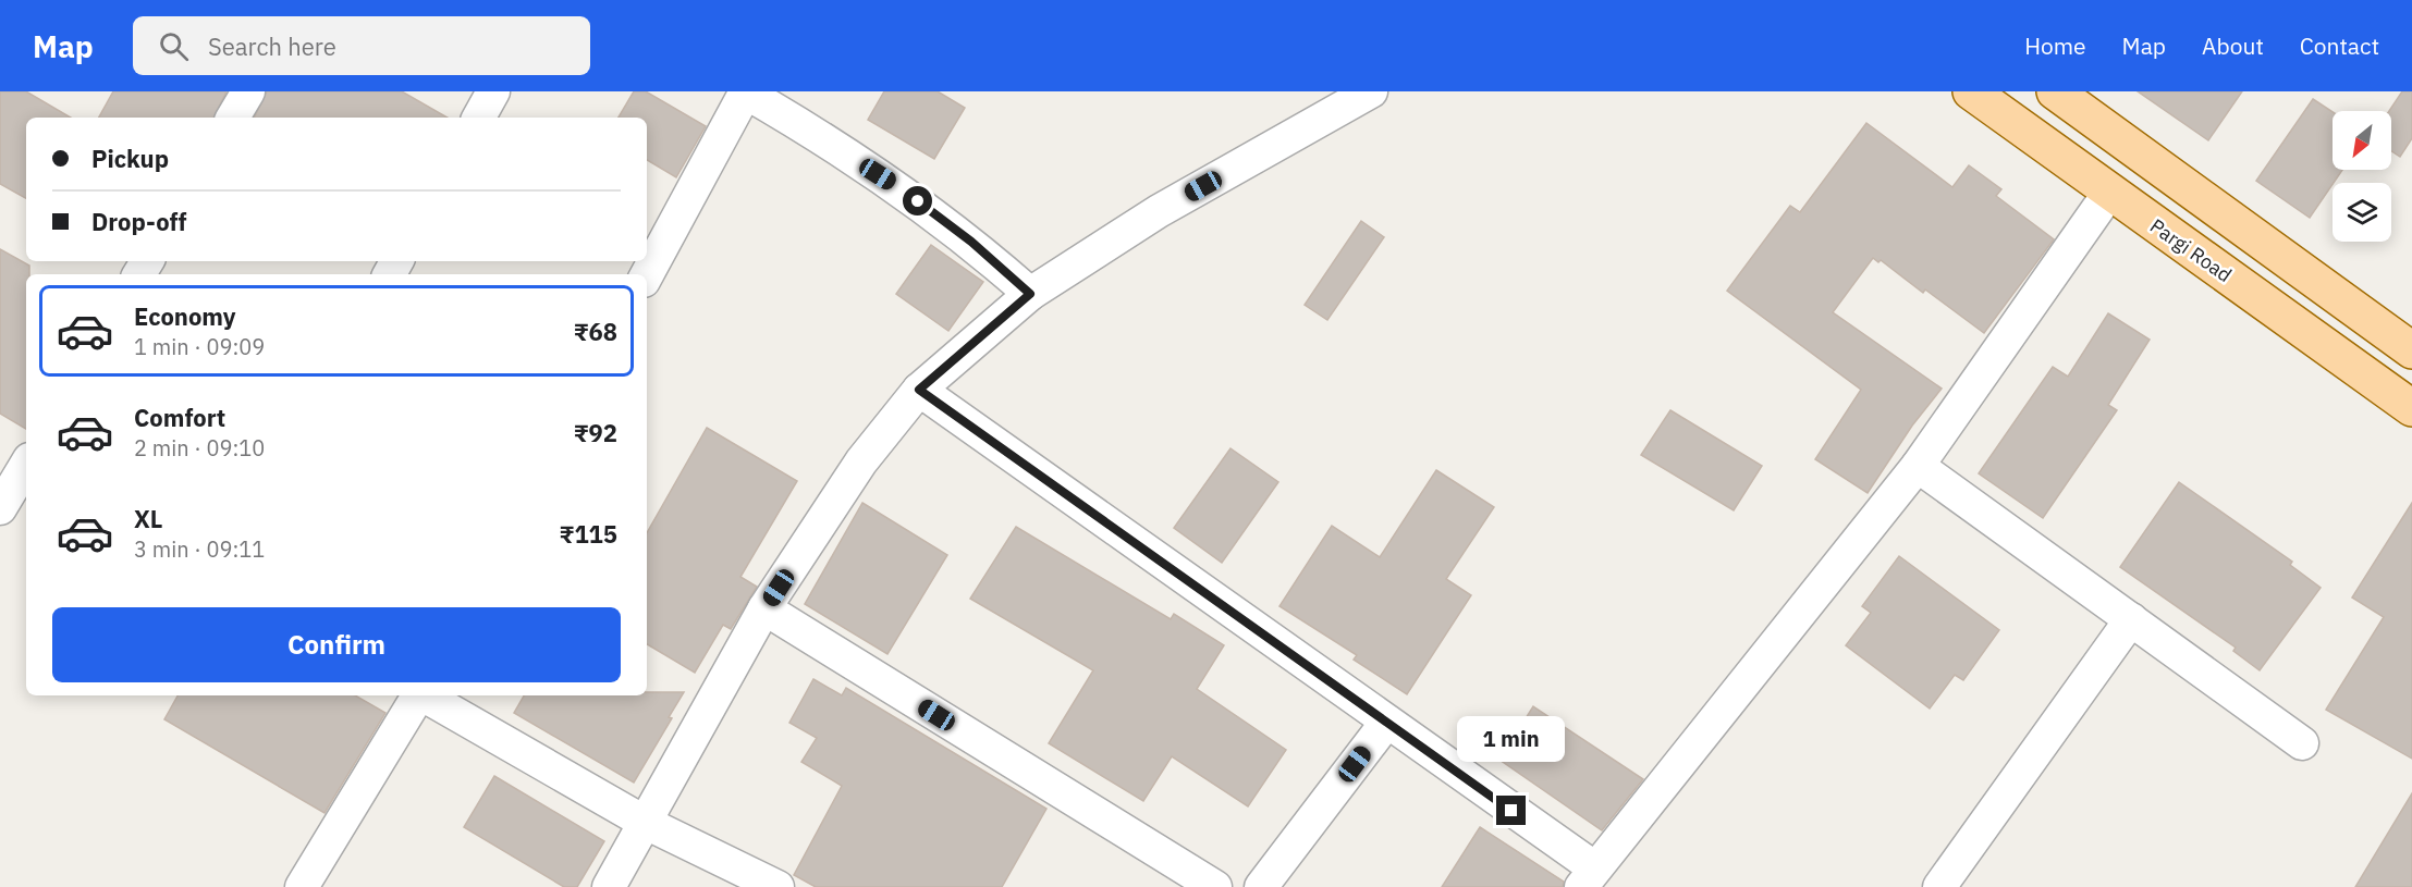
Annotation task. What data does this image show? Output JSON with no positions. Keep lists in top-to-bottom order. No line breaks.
{"streets":{"main road":["Pargi Road"]},"north":"bottom left","page":{"header":"Map","search":"Search here","nav":["Home","Map","About","Contact"],"banner":["Pickup","Drop-off"],"list":[{"name":"Economy","note":"1 min · 09:09","value":"₹68"},{"name":"Comfort","note":"2 min · 09:10","value":"₹92"},{"name":"XL","note":"3 min · 09:11","value":"₹115"}],"buttons":"Confirm","bubble":"1 min"}}
